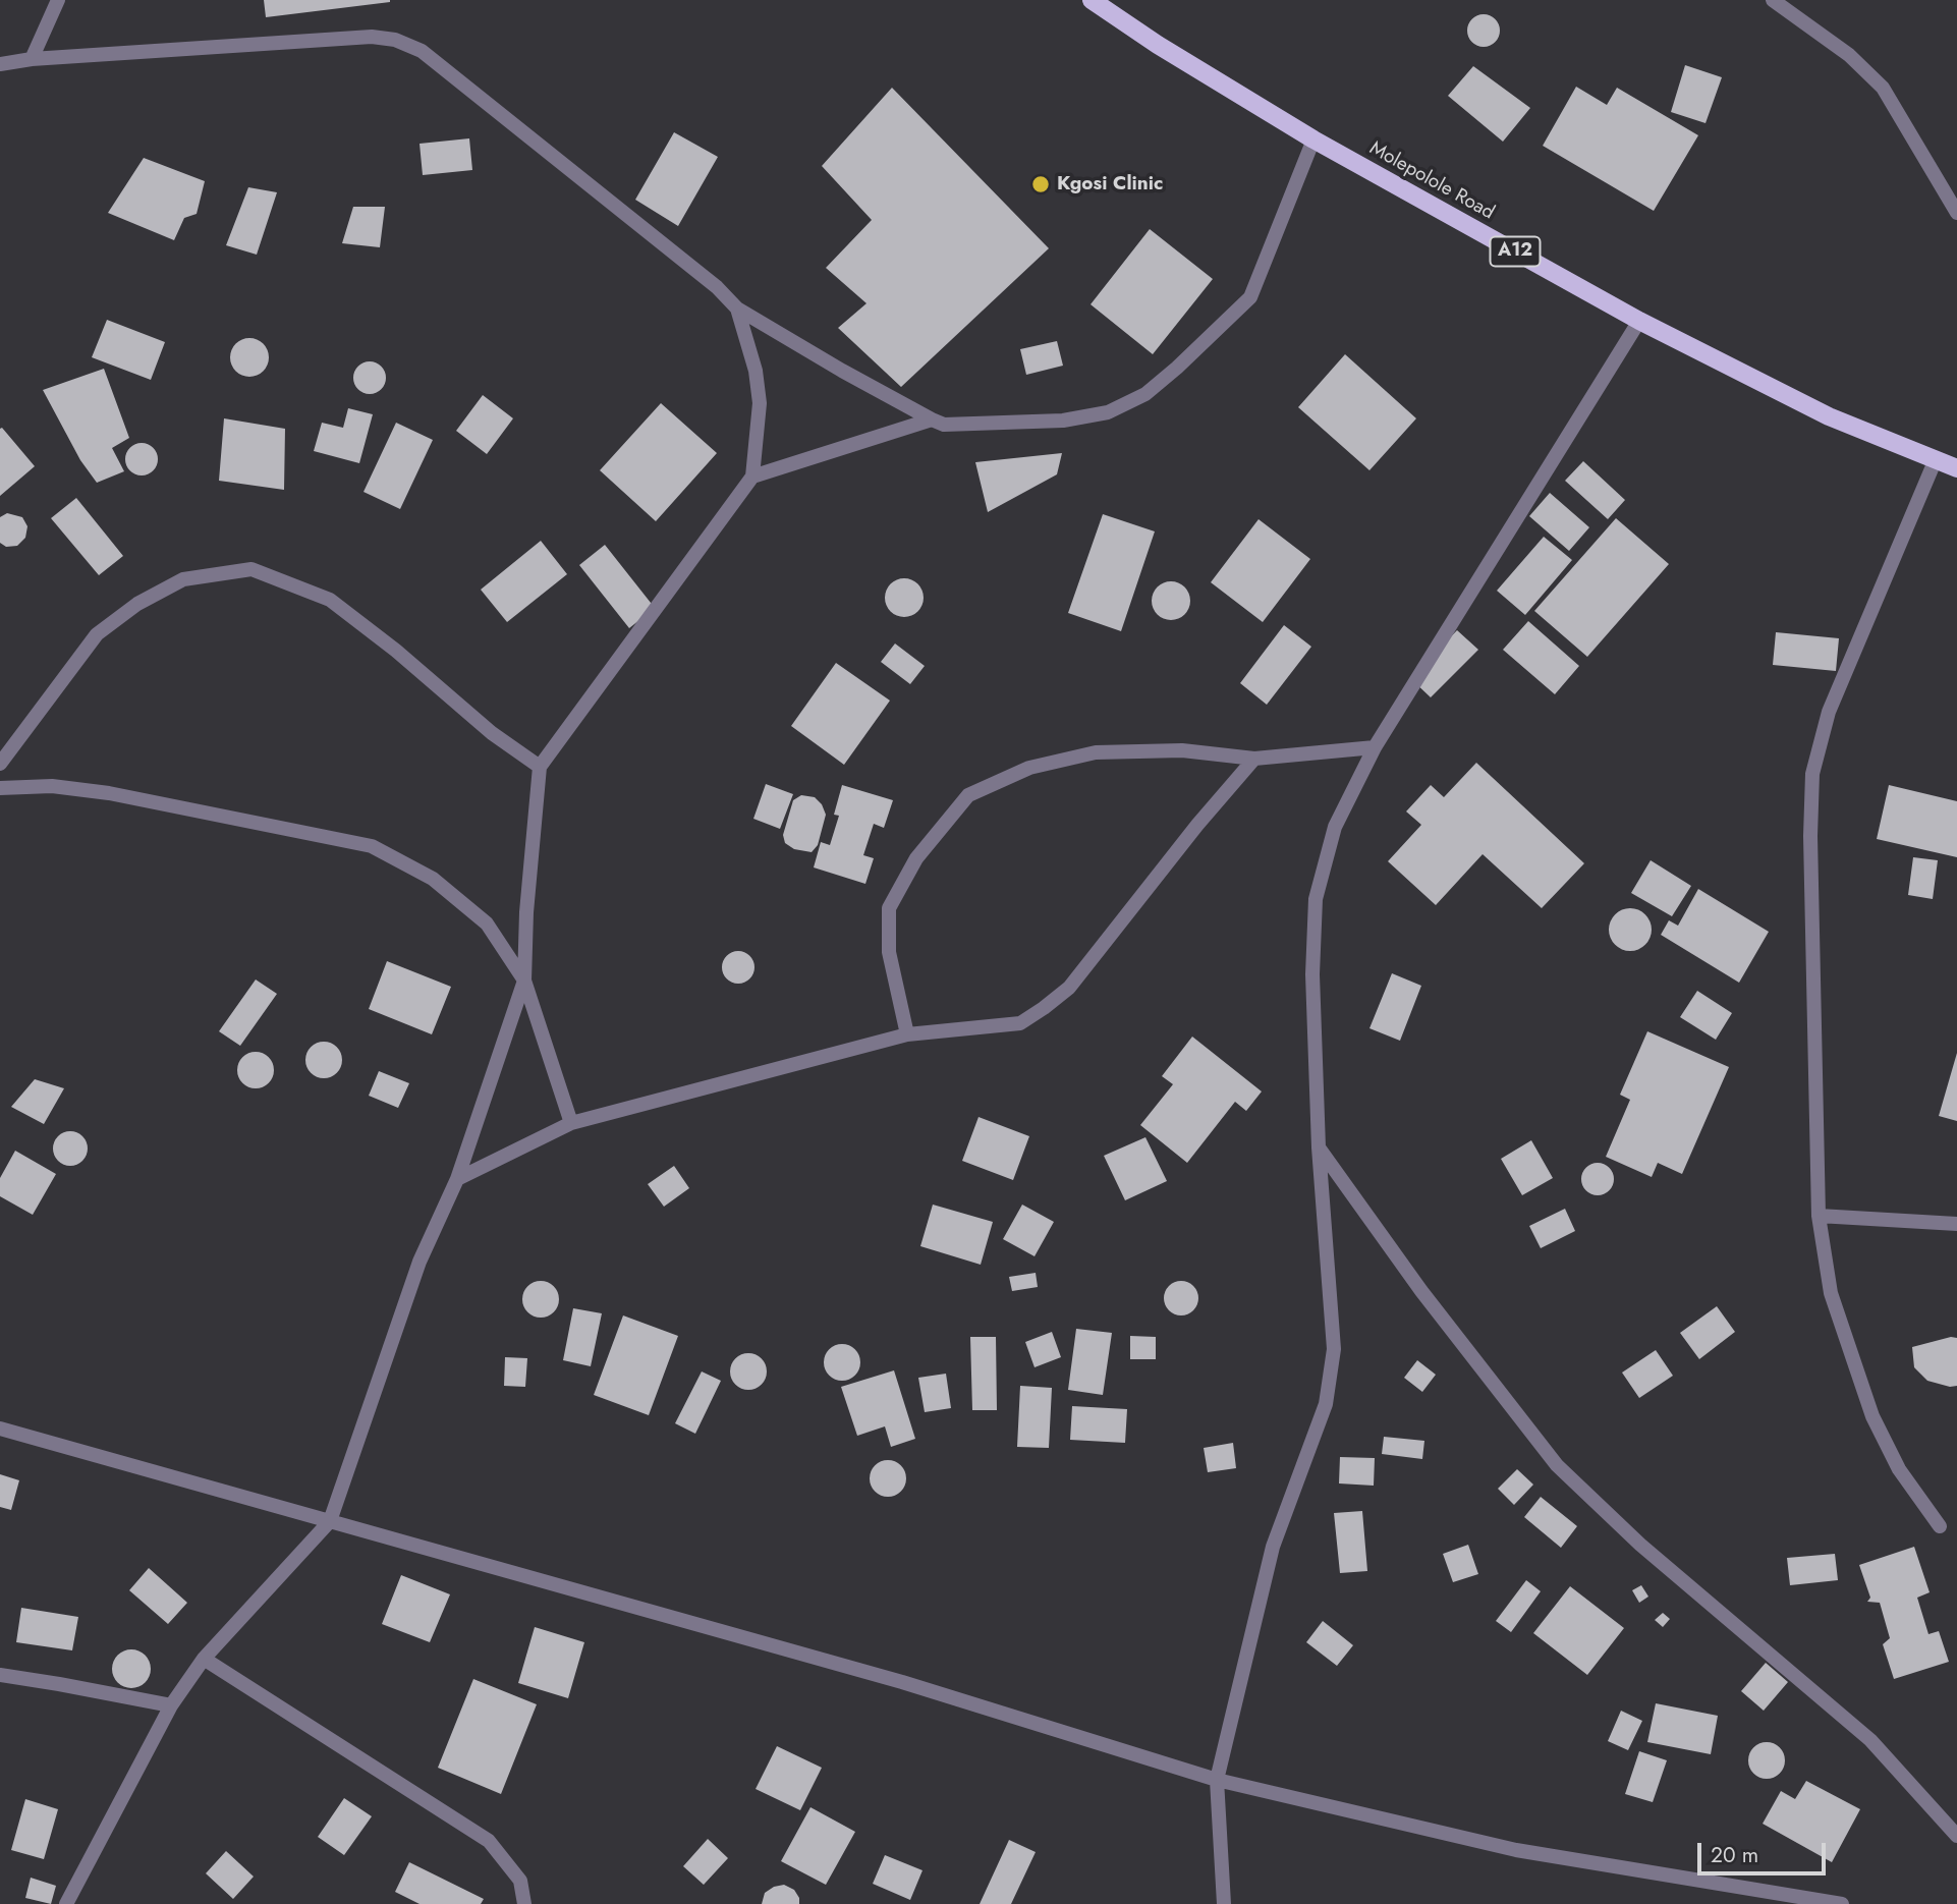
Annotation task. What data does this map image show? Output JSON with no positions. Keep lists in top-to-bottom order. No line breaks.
{"streets":{"main road":["Molepolole Road","A12"]},"places":["Kgosi Clinic"],"scale_bar":"20 m"}
